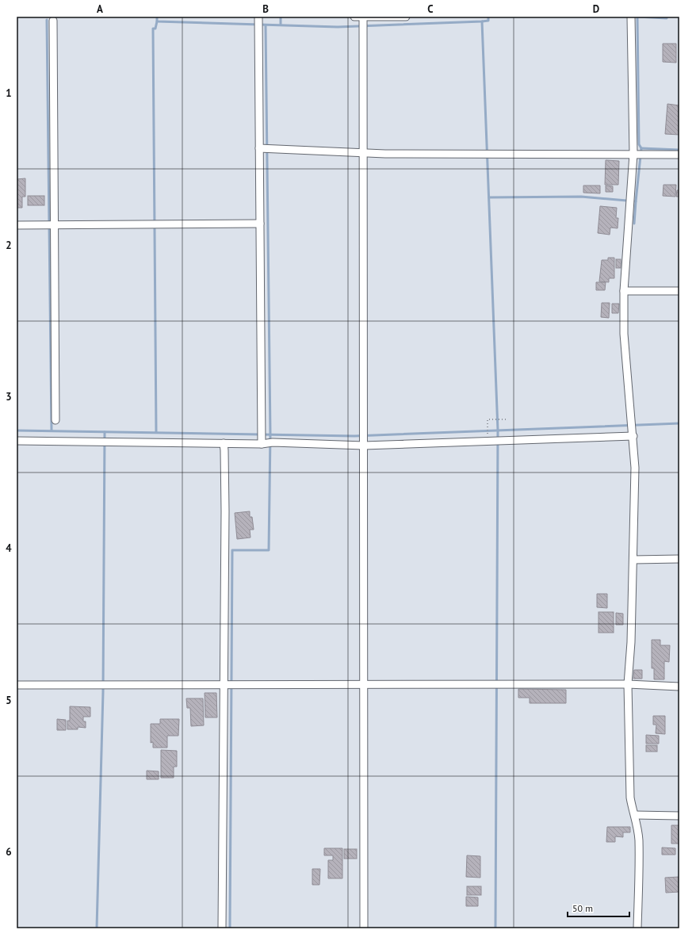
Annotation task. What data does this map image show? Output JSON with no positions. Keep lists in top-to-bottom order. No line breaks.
{"scale_bar":"50 m","grid":{"columns":["A","B","C","D"],"rows":["1","2","3","4","5","6"]}}
